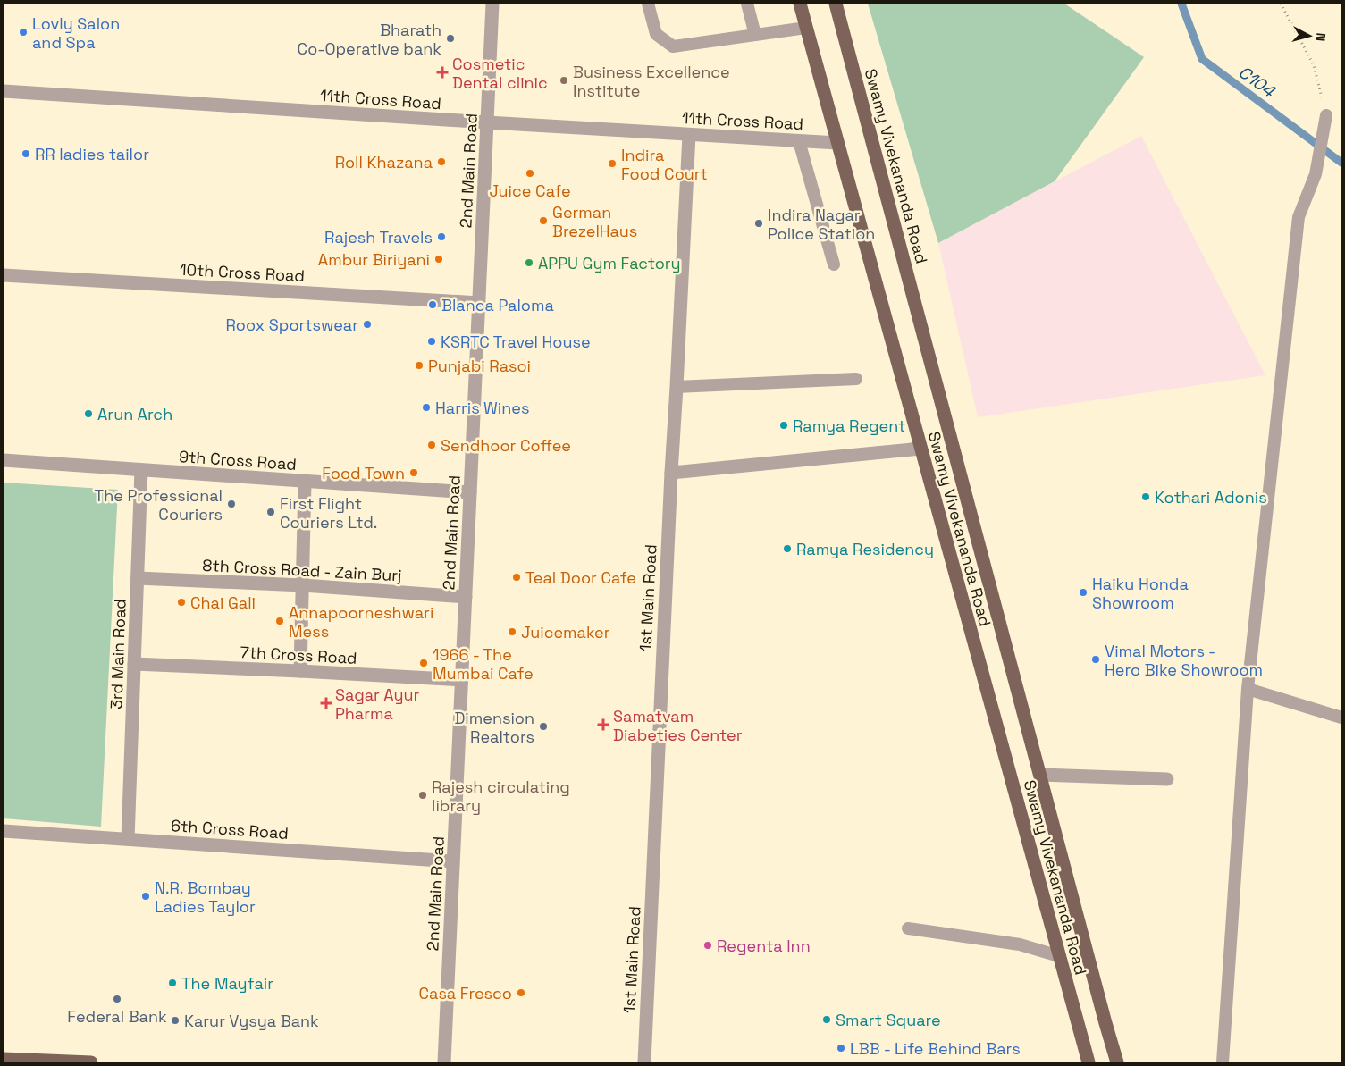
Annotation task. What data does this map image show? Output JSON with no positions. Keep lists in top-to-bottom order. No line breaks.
{"streets":{"main road":["Swamy Vivekananda Road"],"street":["11th Cross Road","2nd Main Road","10th Cross Road","9th Cross Road","8th Cross Road - Zain Burj","1st Main Road","3rd Main Road","7th Cross Road","6th Cross Road"]},"crossings":[["11th Cross Road","Swamy Vivekananda Road"],["11th Cross Road","2nd Main Road"],["11th Cross Road","1st Main Road"],["2nd Main Road","10th Cross Road"],["2nd Main Road","9th Cross Road"],["2nd Main Road","8th Cross Road - Zain Burj"],["2nd Main Road","7th Cross Road"],["2nd Main Road","6th Cross Road"],["9th Cross Road","3rd Main Road"],["8th Cross Road - Zain Burj","3rd Main Road"],["3rd Main Road","7th Cross Road"],["3rd Main Road","6th Cross Road"]],"water":["C104"],"places":{"other":["Lovly Salon and Spa","Bharath Co-Operative bank","Business Excellence Institute","RR ladies tailor","Roll Khazana","Indira Food Court","Juice Cafe","German BrezelHaus","Indira Nagar Police Station","Rajesh Travels","Ambur Biriyani","APPU Gym Factory","Blanca Paloma","Roox Sportswear","KSRTC Travel House","Punjabi Rasoi","Harris Wines","Arun Arch","Ramya Regent","Sendhoor Coffee","Food Town","Kothari Adonis","The Professional Couriers","First Flight Couriers Ltd.","Ramya Residency","Teal Door Cafe","Haiku Honda Showroom","Chai Gali","Annapoorneshwari Mess","Juicemaker","Vimal Motors - Hero Bike Showroom","1966 - The Mumbai Cafe","Dimension Realtors","Rajesh circulating library","N.R. Bombay Ladies Taylor","Regenta Inn","The Mayfair","Casa Fresco","Federal Bank","Smart Square","Karur Vysya Bank","LBB - Life Behind Bars"],"health":["Cosmetic Dental clinic","Sagar Ayur Pharma","Samatvam Diabeties Center"]},"north":"right"}
